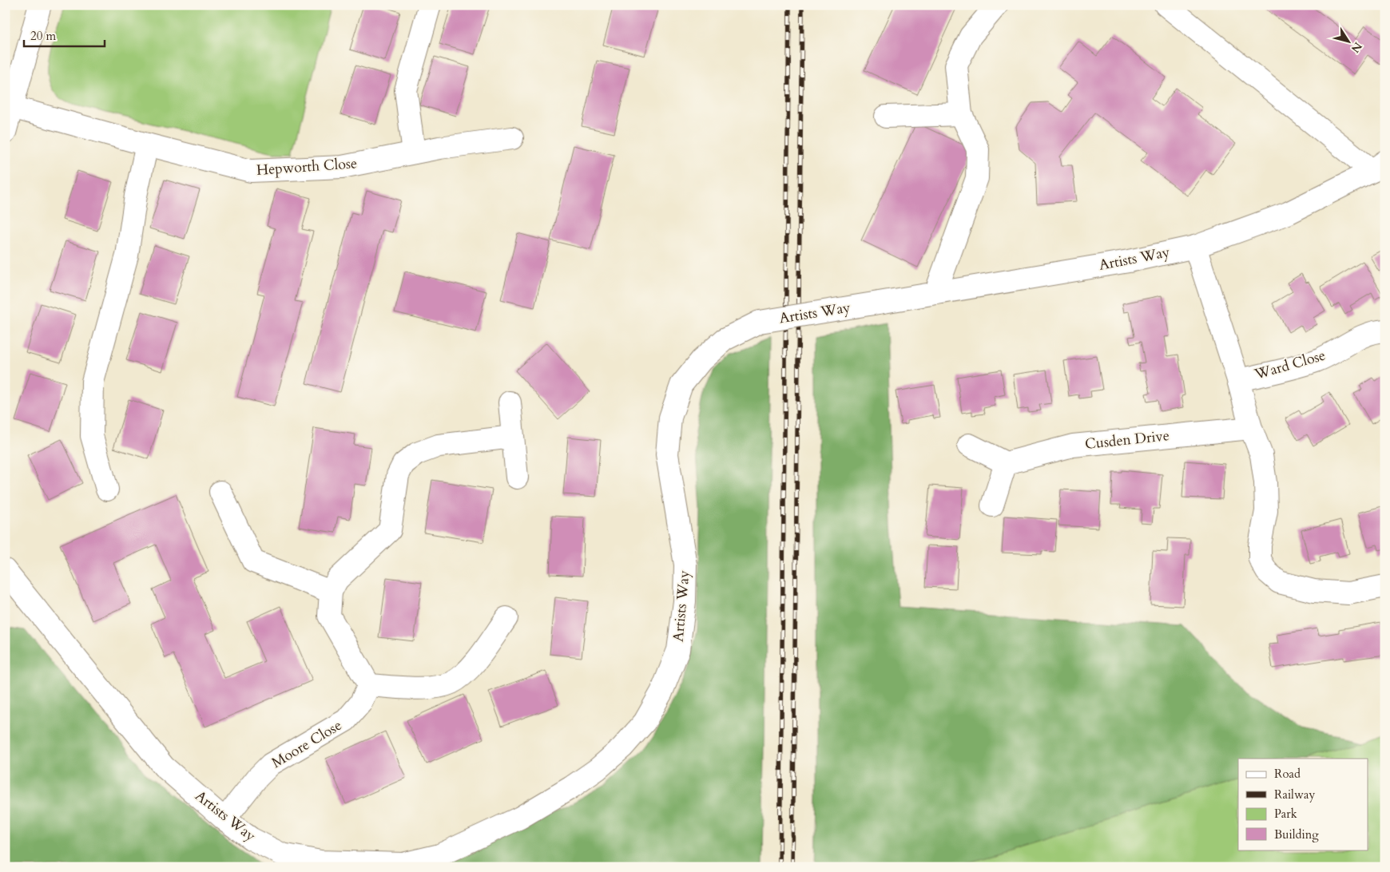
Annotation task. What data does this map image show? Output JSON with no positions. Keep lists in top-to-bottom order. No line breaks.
{"streets":{"street":["Hepworth Close","Artists Way","Ward Close","Cusden Drive","Moore Close"]},"crossings":[["Artists Way","Moore Close"]],"legend":["Road","Railway","Park","Building"],"scale_bar":"20 m","north":"bottom right"}
